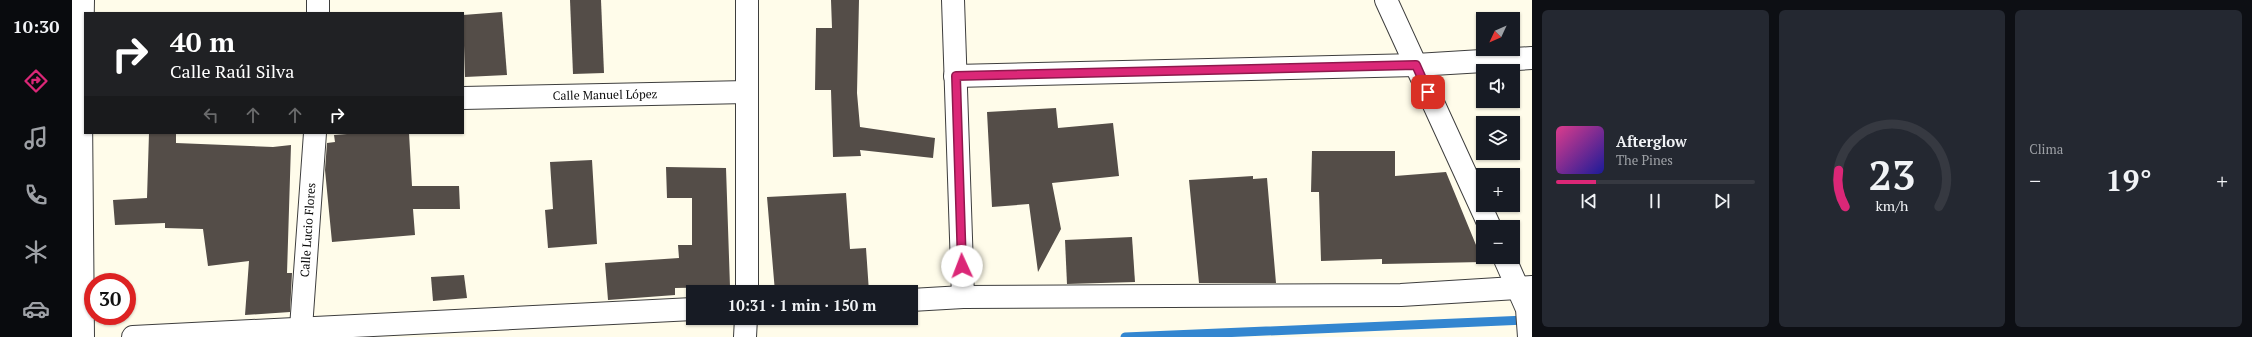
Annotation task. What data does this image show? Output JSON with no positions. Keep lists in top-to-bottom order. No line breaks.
{"streets":{"street":["Calle Manuel López","Calle Lucio Flores"]},"north":"bottom left","page":{"tabs":"10:30","tile":"Clima","map_buttons":["+","−"],"turn":["40 m","Calle Raúl Silva"],"song":["Afterglow","The Pines"],"heat":["−","19°","+"],"limit":"30","trip":"10:31 · 1 min · 150 m","gauge":["23","km/h"]}}
